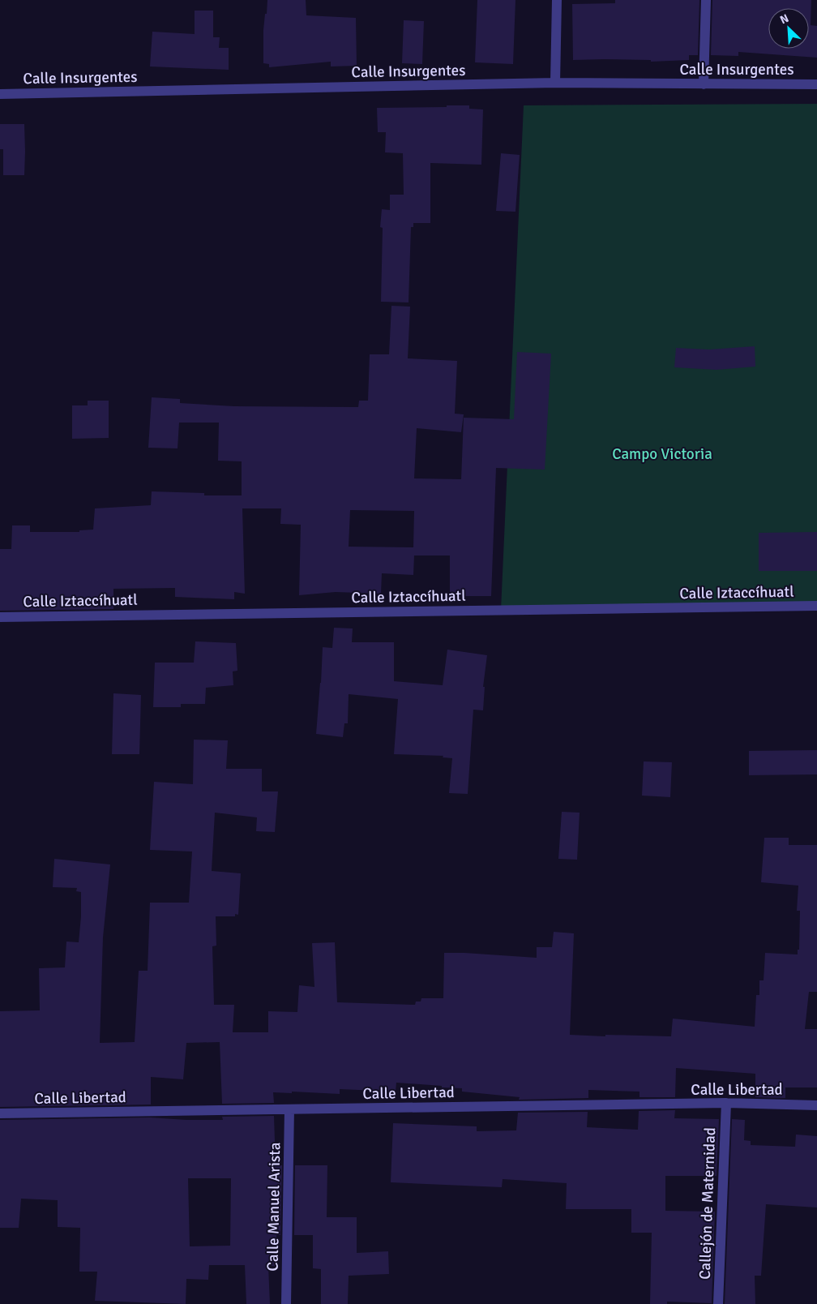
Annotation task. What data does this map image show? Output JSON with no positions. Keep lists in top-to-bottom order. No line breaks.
{"streets":{"street":["Calle Insurgentes","Calle Iztaccíhuatl","Calle Libertad","Callejón de Maternidad","Calle Manuel Arista"]},"crossings":[["Calle Libertad","Callejón de Maternidad"],["Calle Libertad","Calle Manuel Arista"]],"parks":["Campo Victoria"],"north":"top left"}
